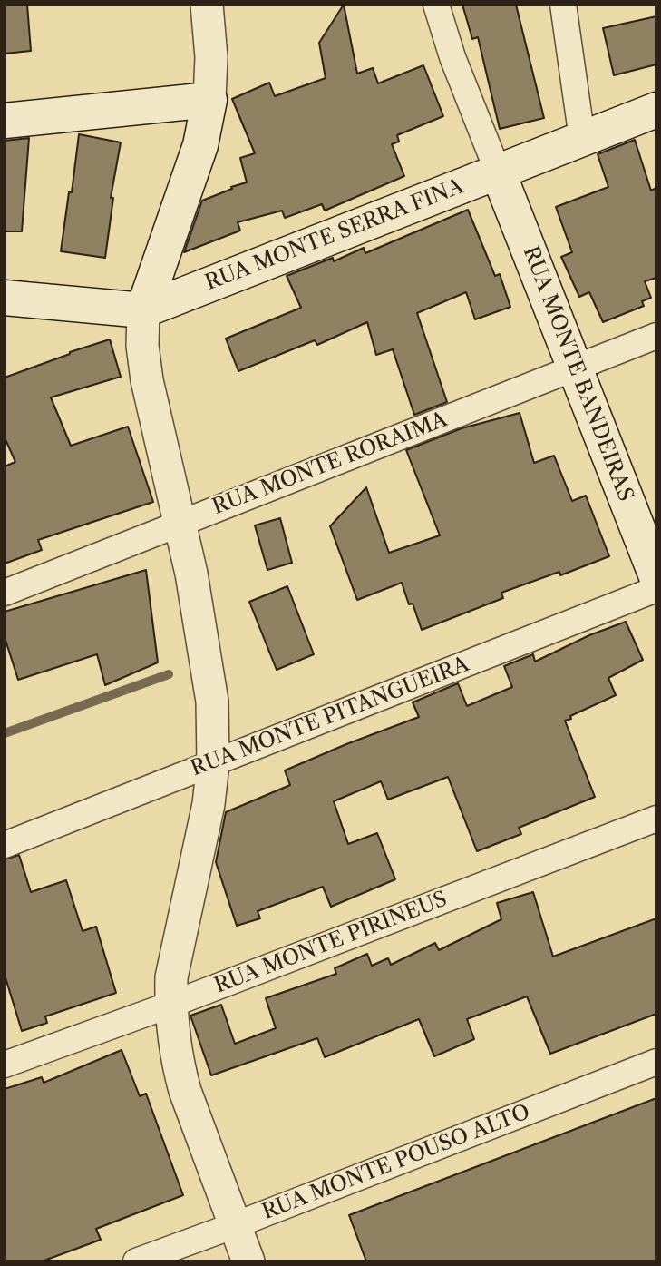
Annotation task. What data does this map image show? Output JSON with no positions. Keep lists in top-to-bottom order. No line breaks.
{"streets":{"main road":["RUA MONTE SERRA FINA","RUA MONTE BANDEIRAS"],"street":["RUA MONTE RORAIMA","RUA MONTE PITANGUEIRA","RUA MONTE PIRINEUS","RUA MONTE POUSO ALTO"]},"crossings":[["RUA MONTE SERRA FINA","RUA MONTE BANDEIRAS"],["RUA MONTE BANDEIRAS","RUA MONTE RORAIMA"]]}
